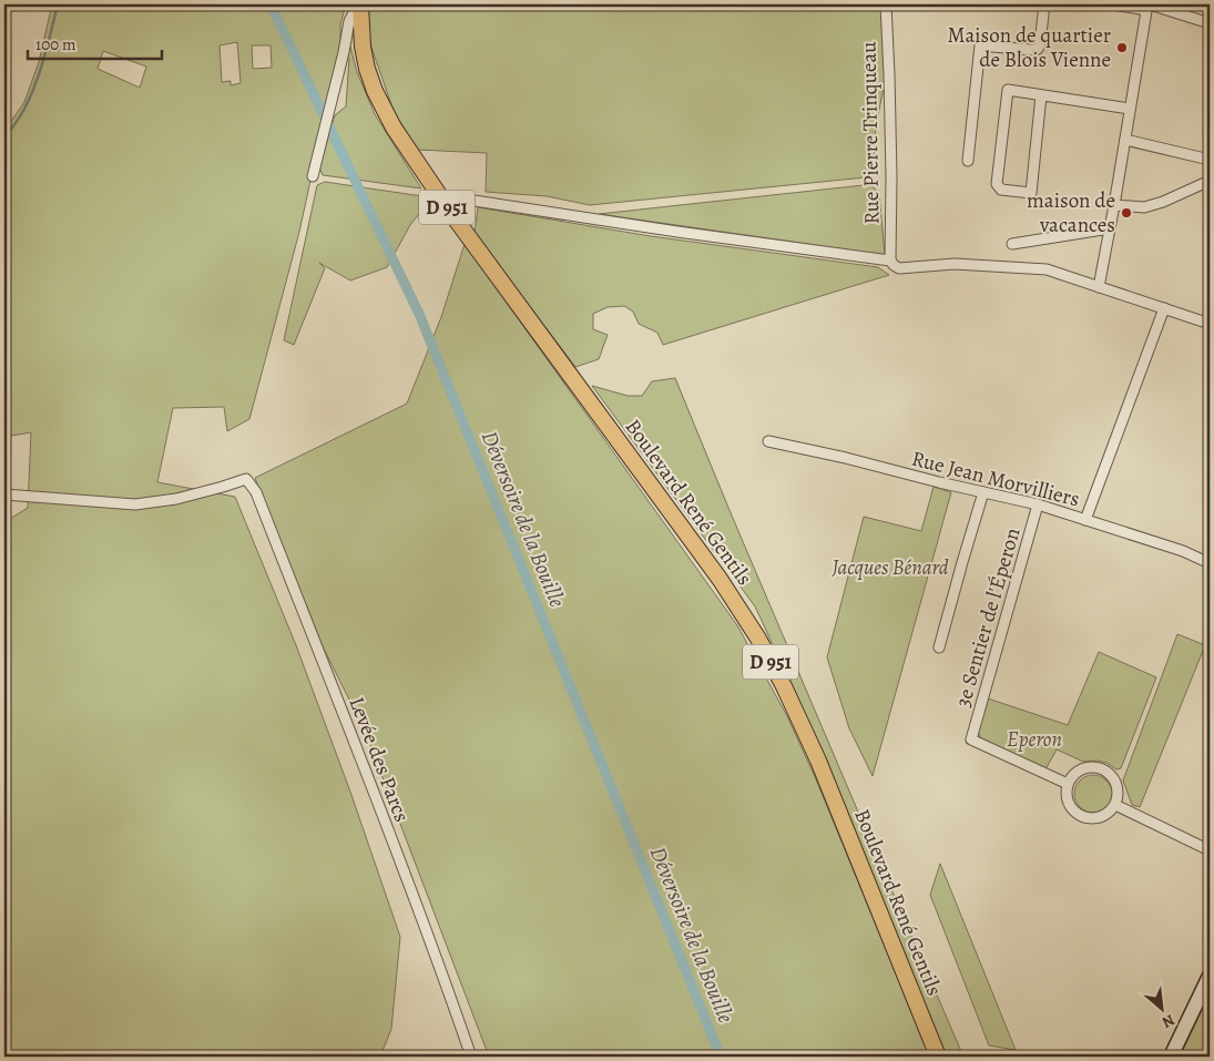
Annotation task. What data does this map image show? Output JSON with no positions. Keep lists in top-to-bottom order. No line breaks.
{"streets":{"main road":["D 951","Boulevard René Gentils"],"street":["Rue Pierre Trinqueau","Rue Jean Morvilliers","3e Sentier de l'Éperon","Levée des Parcs"]},"crossings":[["Rue Jean Morvilliers","3e Sentier de l'Éperon"]],"water":["Déversoire de la Bouille"],"parks":["Jacques Bénard","Eperon"],"places":["Maison de quartier de Blois Vienne","maison de vacances"],"scale_bar":"100 m","north":"bottom right"}
